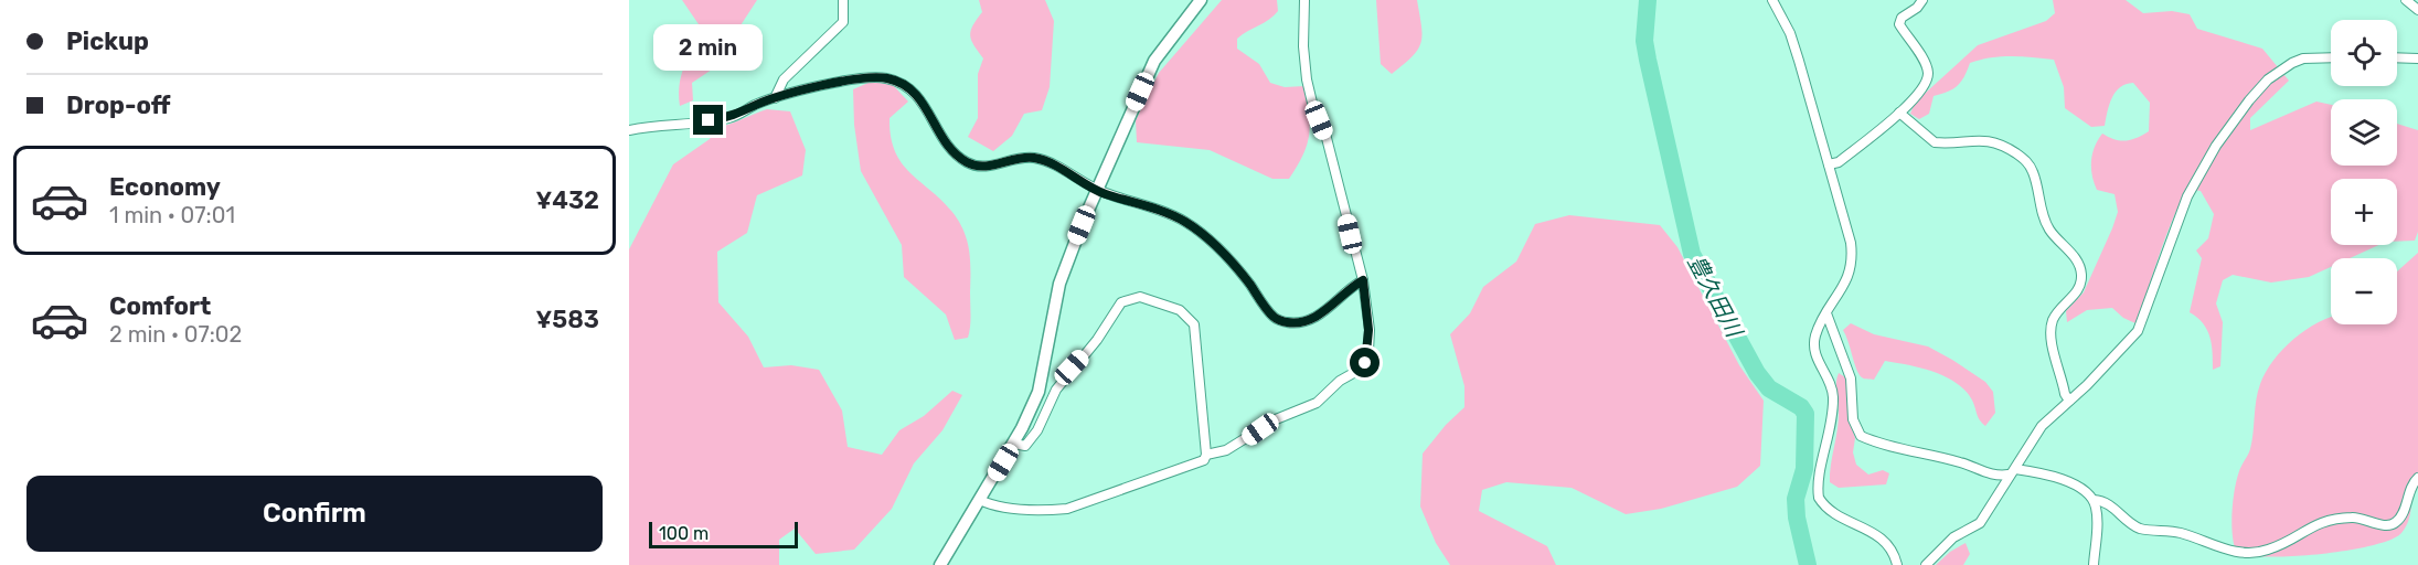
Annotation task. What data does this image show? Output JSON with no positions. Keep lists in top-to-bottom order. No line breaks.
{"water":["豊久田川"],"scale_bar":"100 m","page":{"banner":["Pickup","Drop-off"],"map_buttons":["+","−"],"bubble":"2 min","list":[{"name":"Economy","note":"1 min · 07:01","value":"¥432"},{"name":"Comfort","note":"2 min · 07:02","value":"¥583"}],"buttons":"Confirm","scale":"100 m"}}
